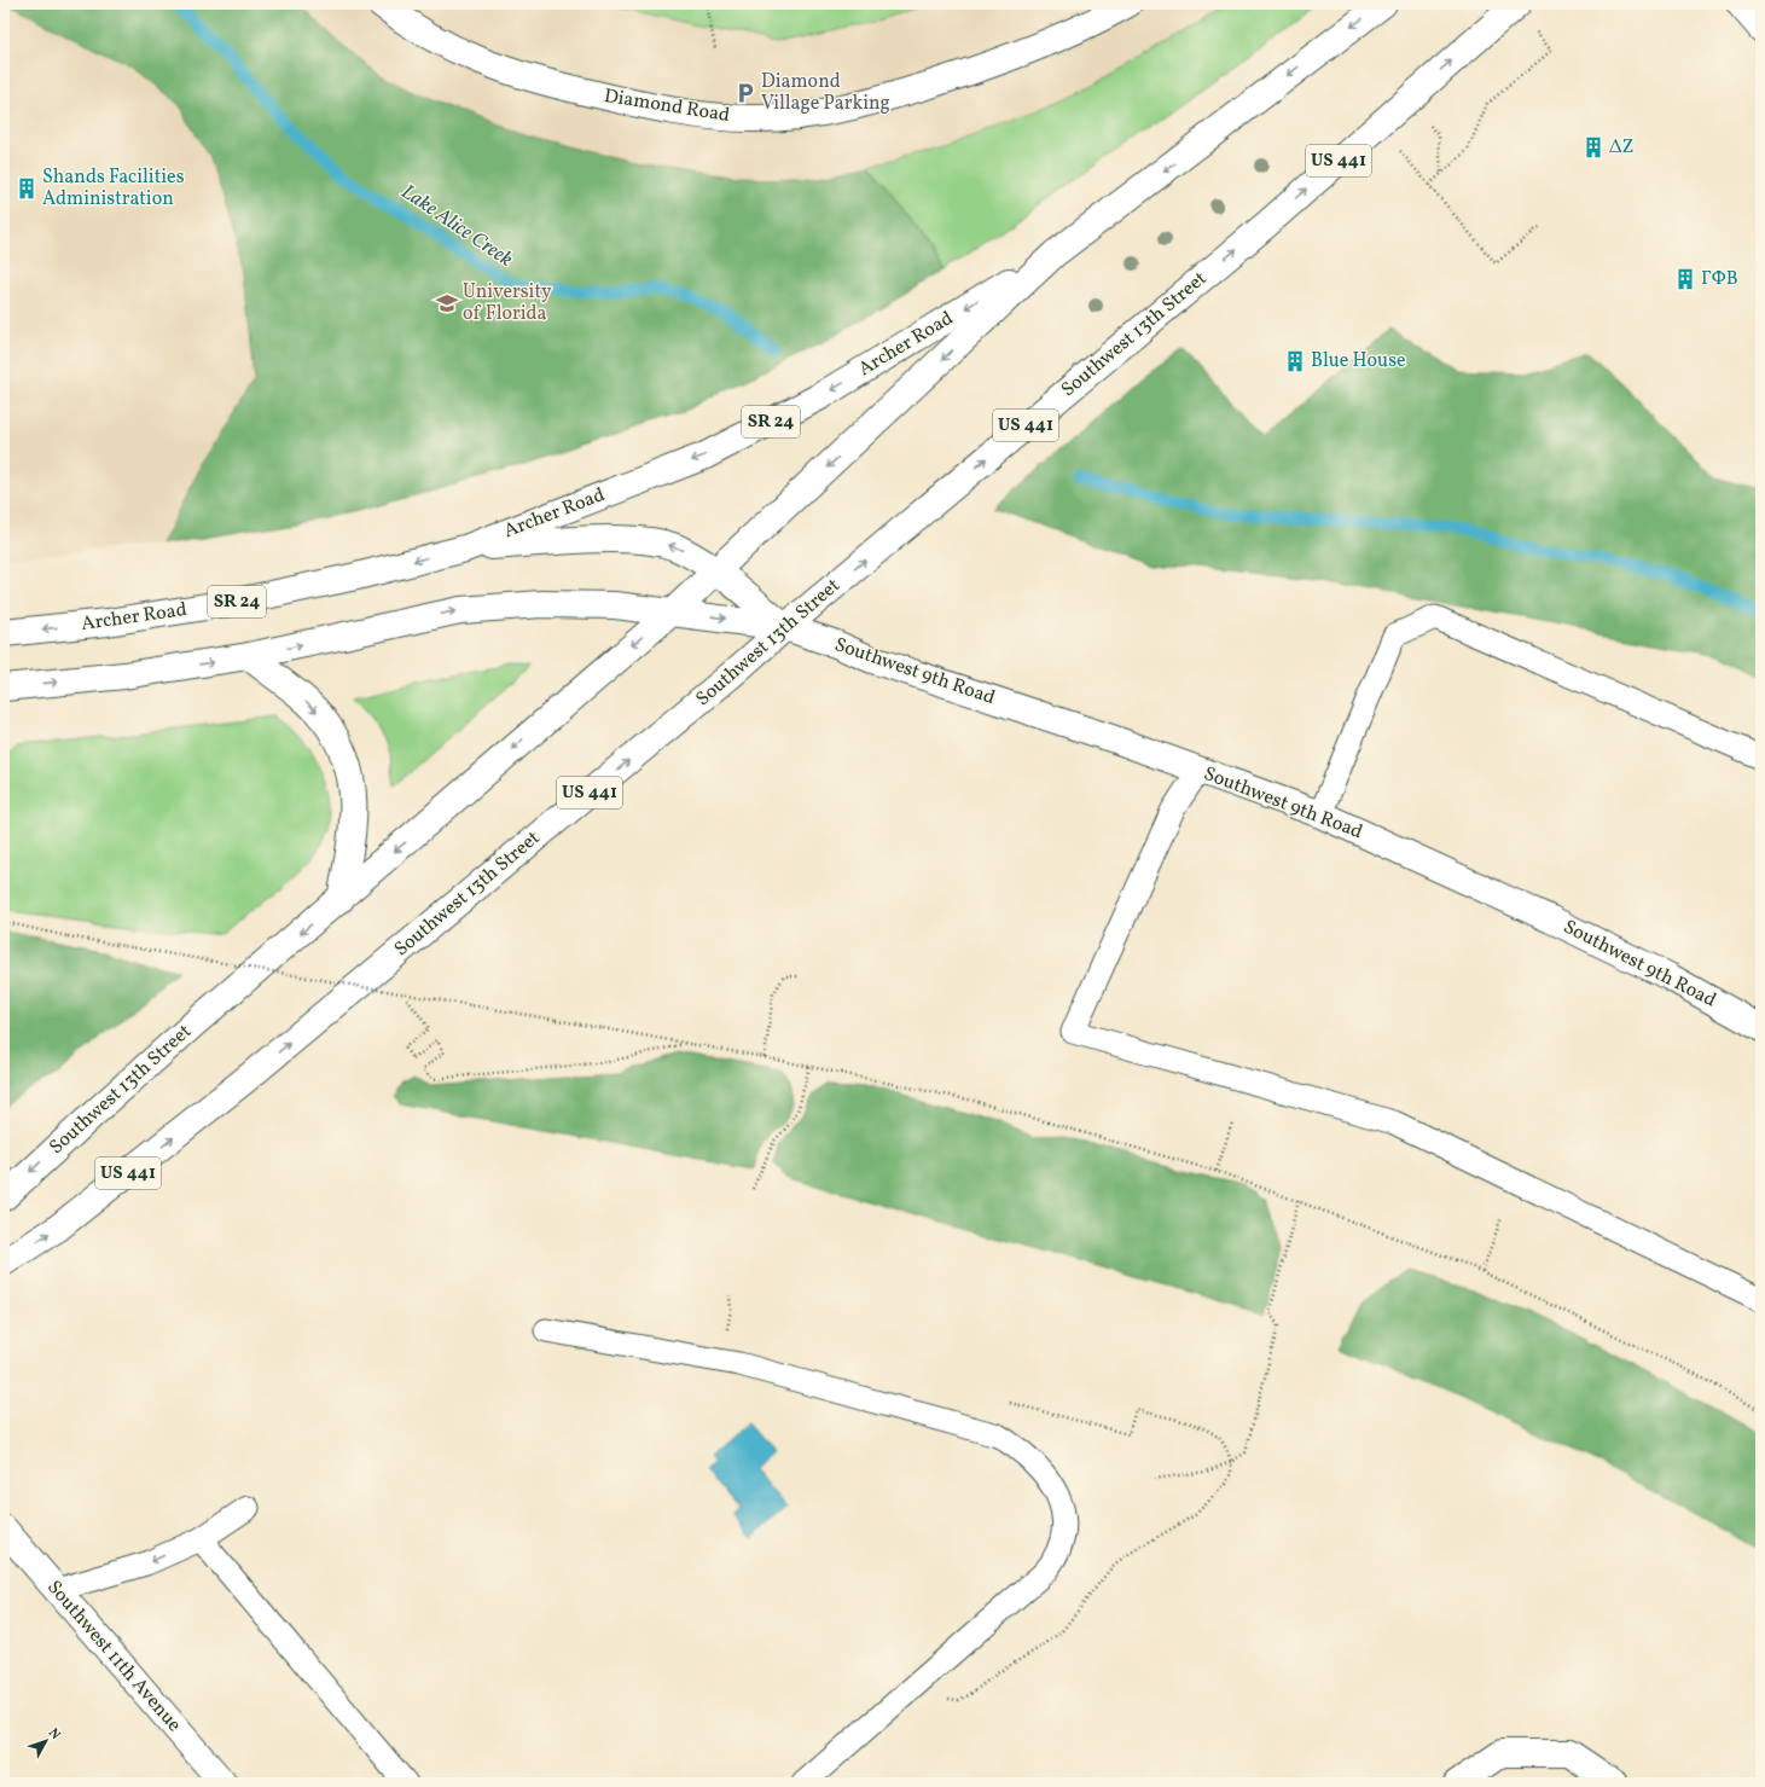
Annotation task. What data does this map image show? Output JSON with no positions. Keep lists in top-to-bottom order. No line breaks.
{"streets":{"main road":["Diamond Road","US 441","Southwest 13th Street","Archer Road","SR 24","Southwest 9th Road","Southwest 11th Avenue"]},"crossings":[["Southwest 13th Street","Archer Road"],["Southwest 13th Street","Southwest 9th Road"]],"water":["Lake Alice Creek"],"places":{"parking":["Diamond Village Parking"],"building":["ΔΖ","Shands Facilities Administration","ΓΦΒ","Blue House"],"school or university":["University of Florida"]},"north":"top right"}
